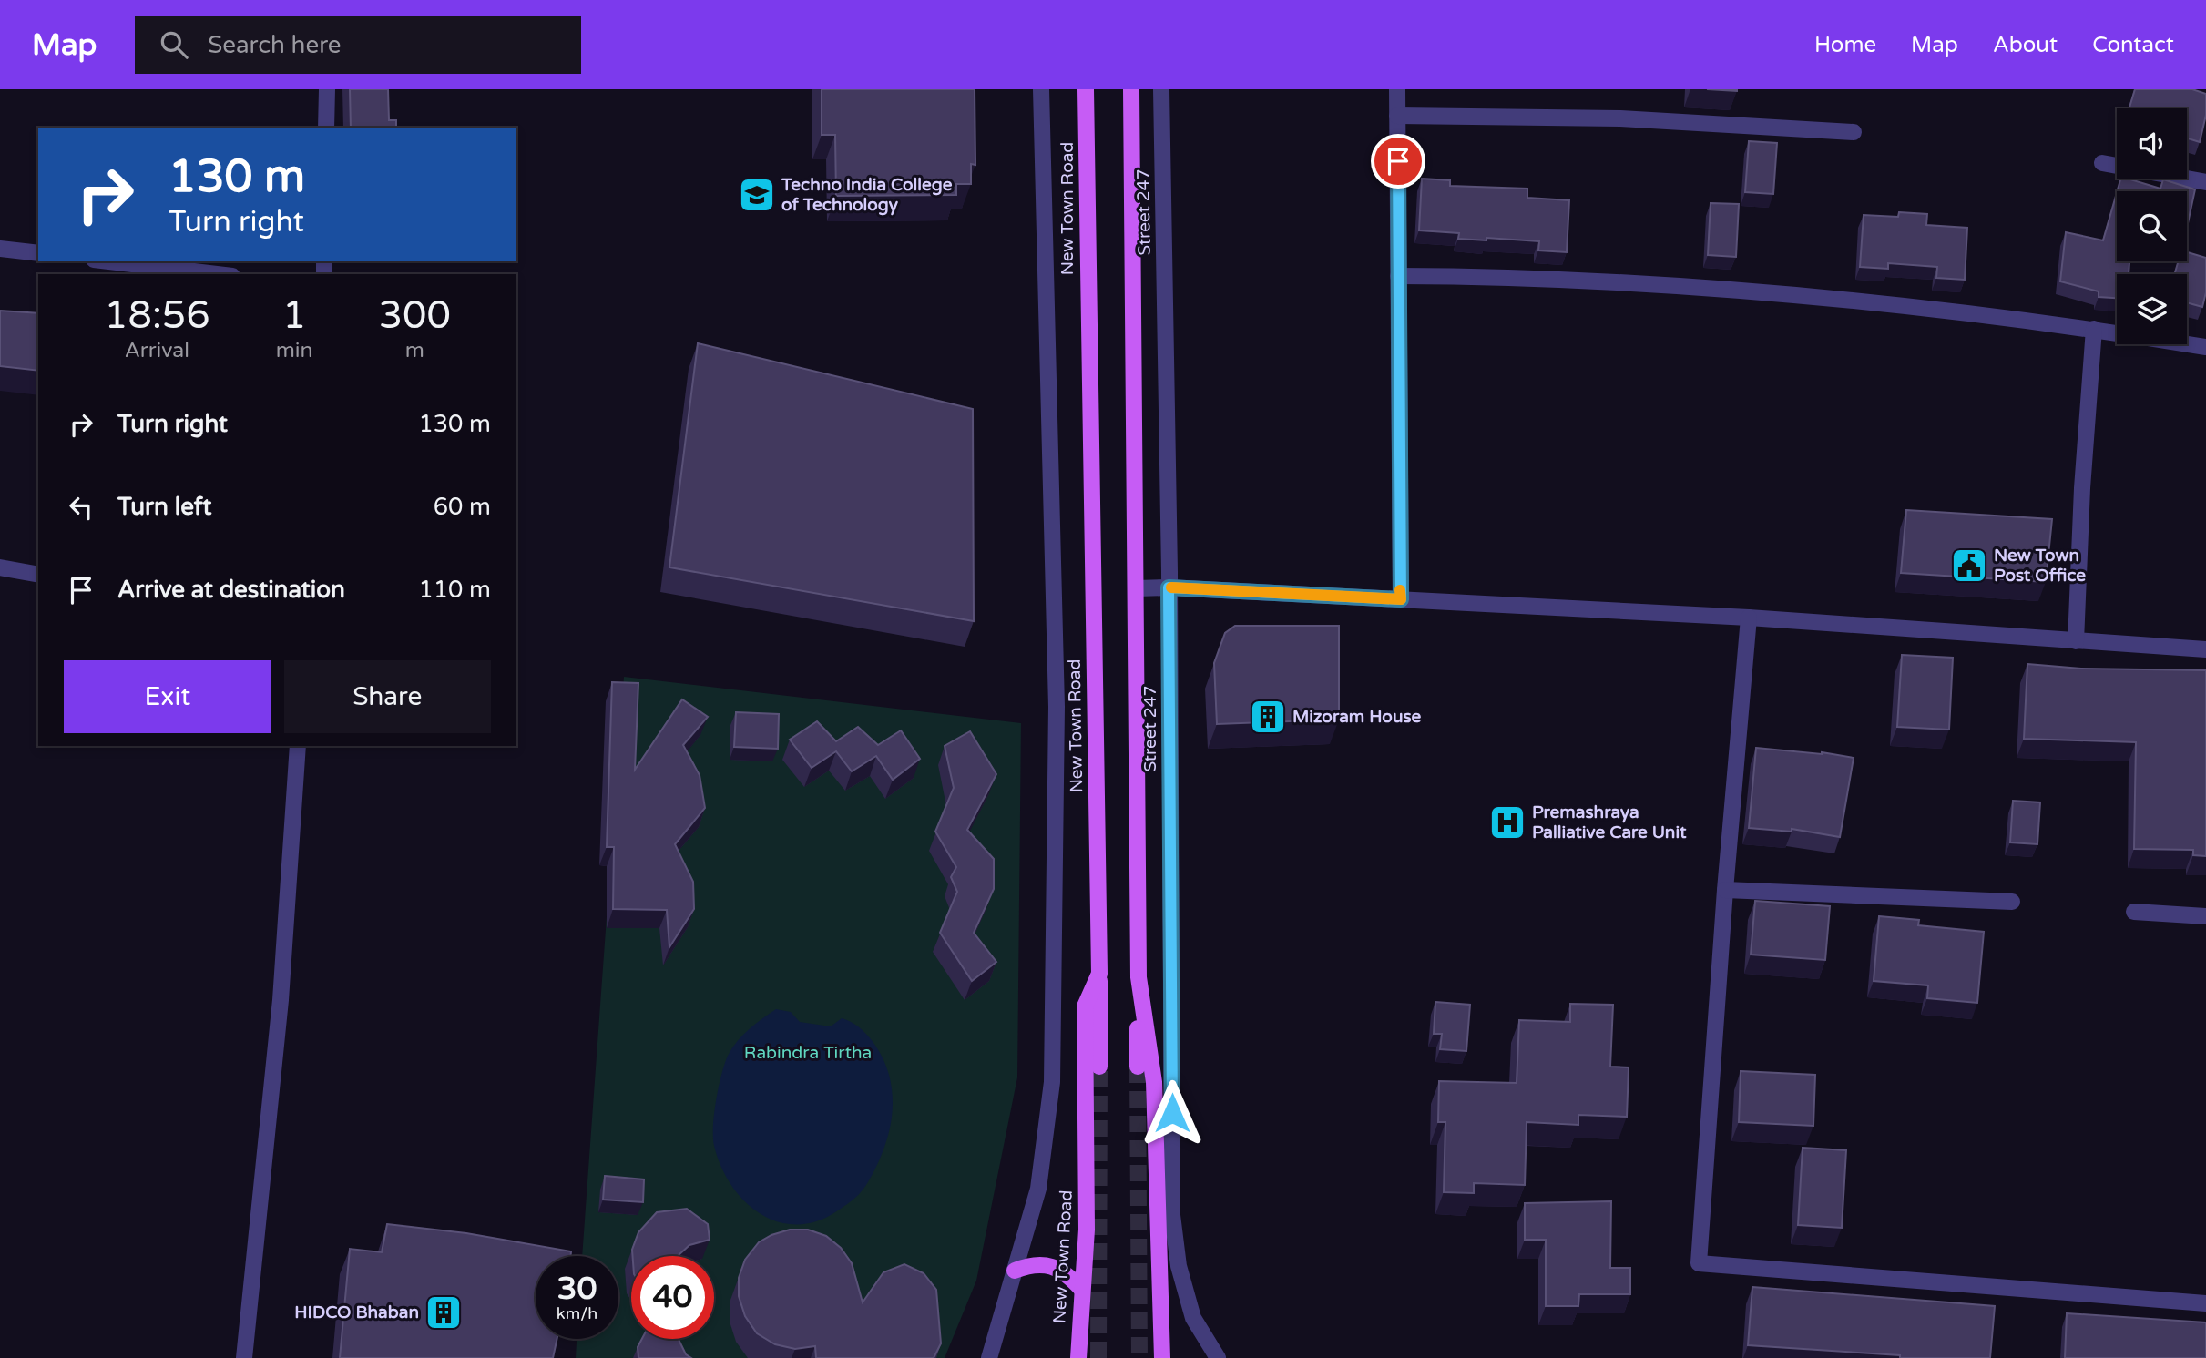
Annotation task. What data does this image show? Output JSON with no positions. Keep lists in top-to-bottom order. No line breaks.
{"streets":{"main road":["New Town Road"],"street":["Street 247"]},"parks":["Rabindra Tirtha"],"places":{"school or university":["Techno India College of Technology"],"public building":["New Town Post Office"],"building":["Mizoram House","HIDCO Bhaban"],"hospital":["Premashraya Palliative Care Unit"]},"page":{"header":"Map","search":"Search here","nav":["Home","Map","About","Contact"],"turn":["130 m","Turn right"],"eta":["18:56","Arrival","1","min","300","m"],"list":[{"name":"Turn right","value":"130 m"},{"name":"Turn left","value":"60 m"},{"name":"Arrive at destination","value":"110 m"}],"buttons":["Exit","Share"],"speed":"30 km/h","limit":"40"}}
